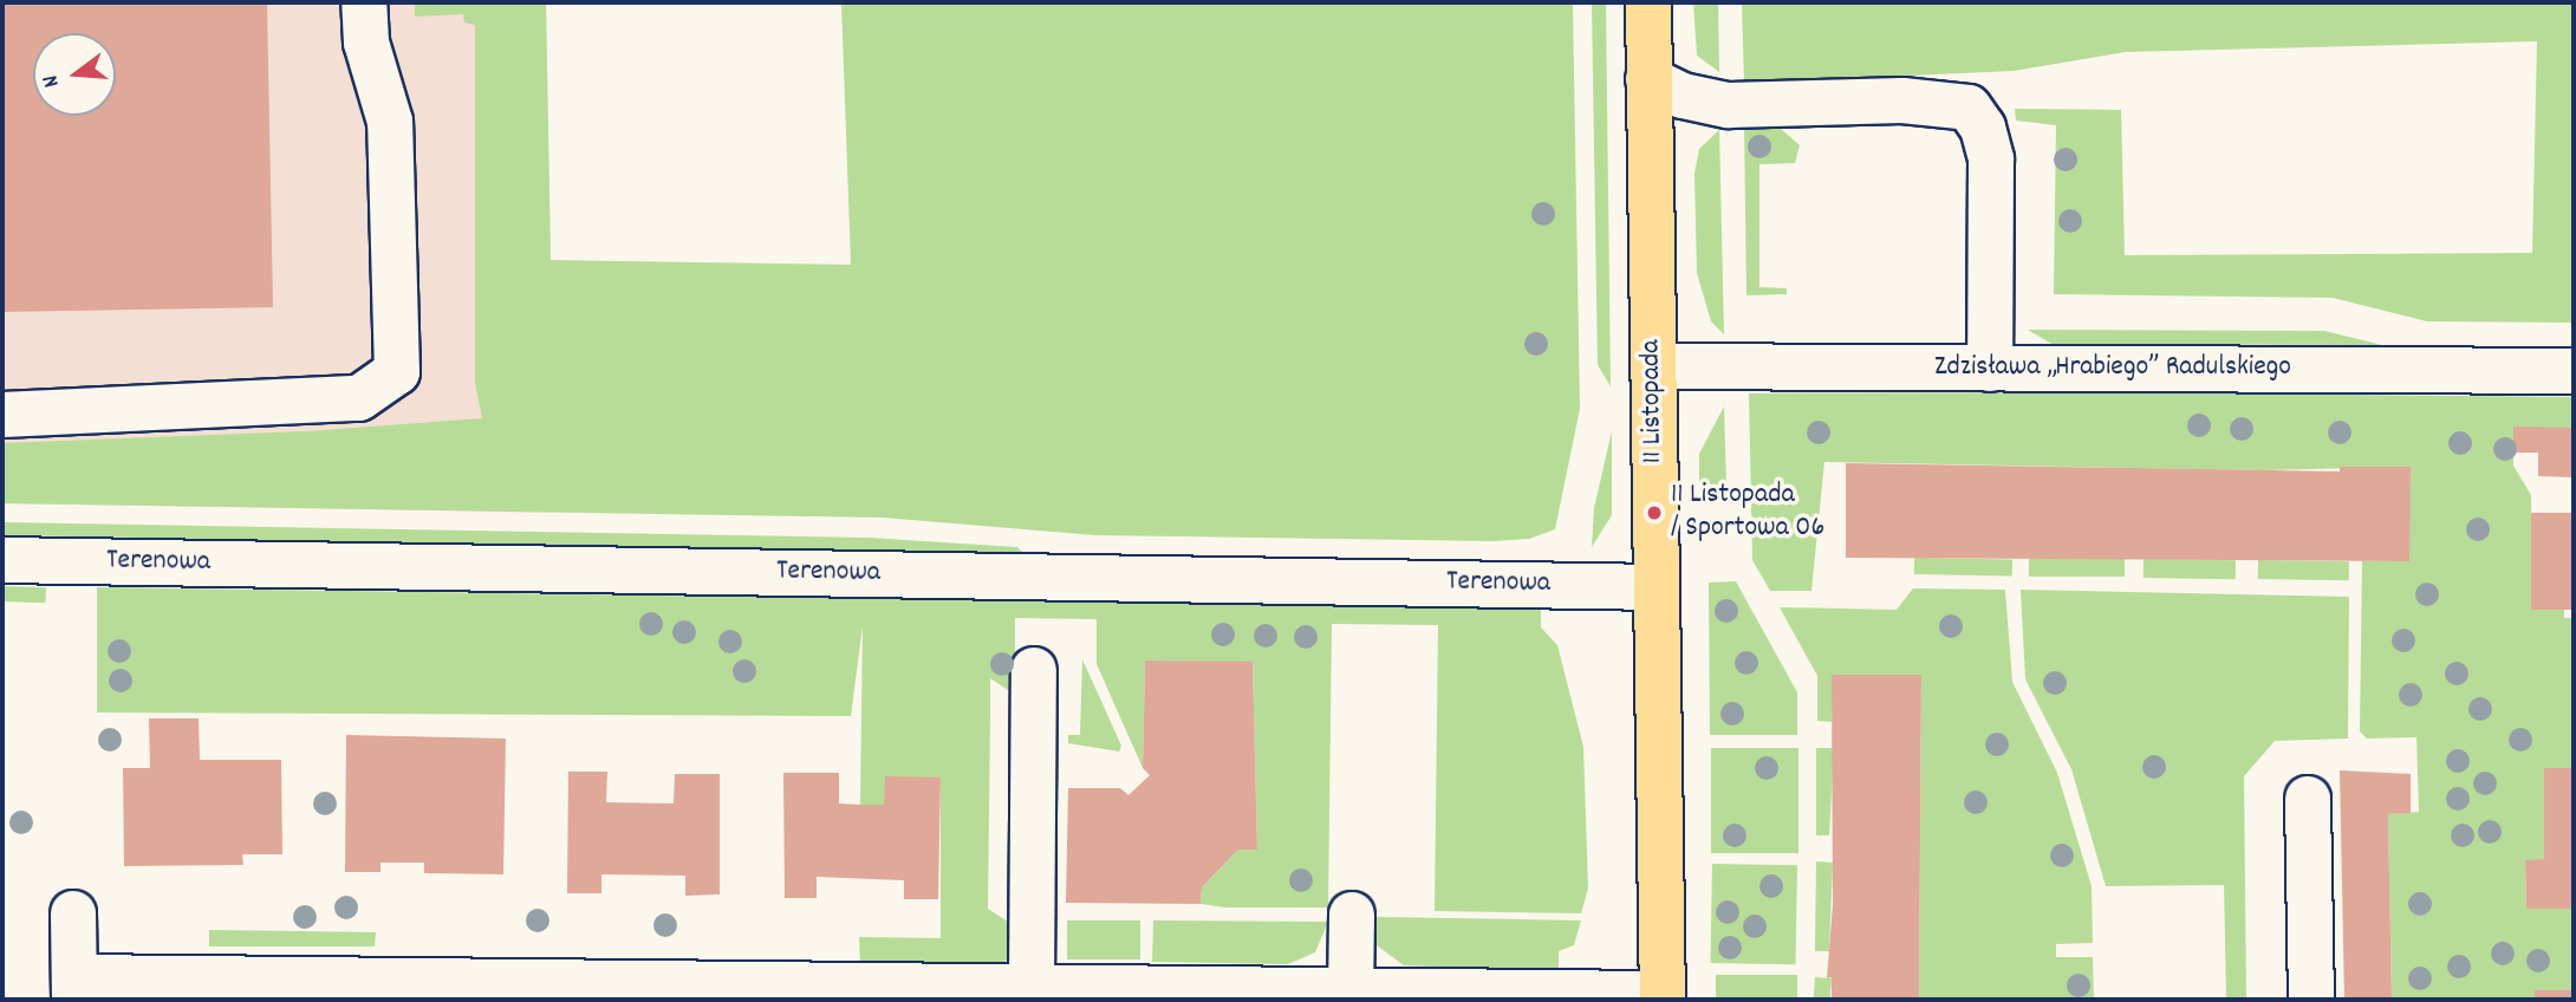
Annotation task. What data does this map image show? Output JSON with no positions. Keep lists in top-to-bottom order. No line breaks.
{"streets":{"main road":["11 Listopada"],"street":["Zdzisława „Hrabiego” Radulskiego","Terenowa"]},"crossings":[["Zdzisława „Hrabiego” Radulskiego","11 Listopada"],["11 Listopada","Terenowa"]],"places":["11 Listopada / Sportowa 06"],"north":"left"}
